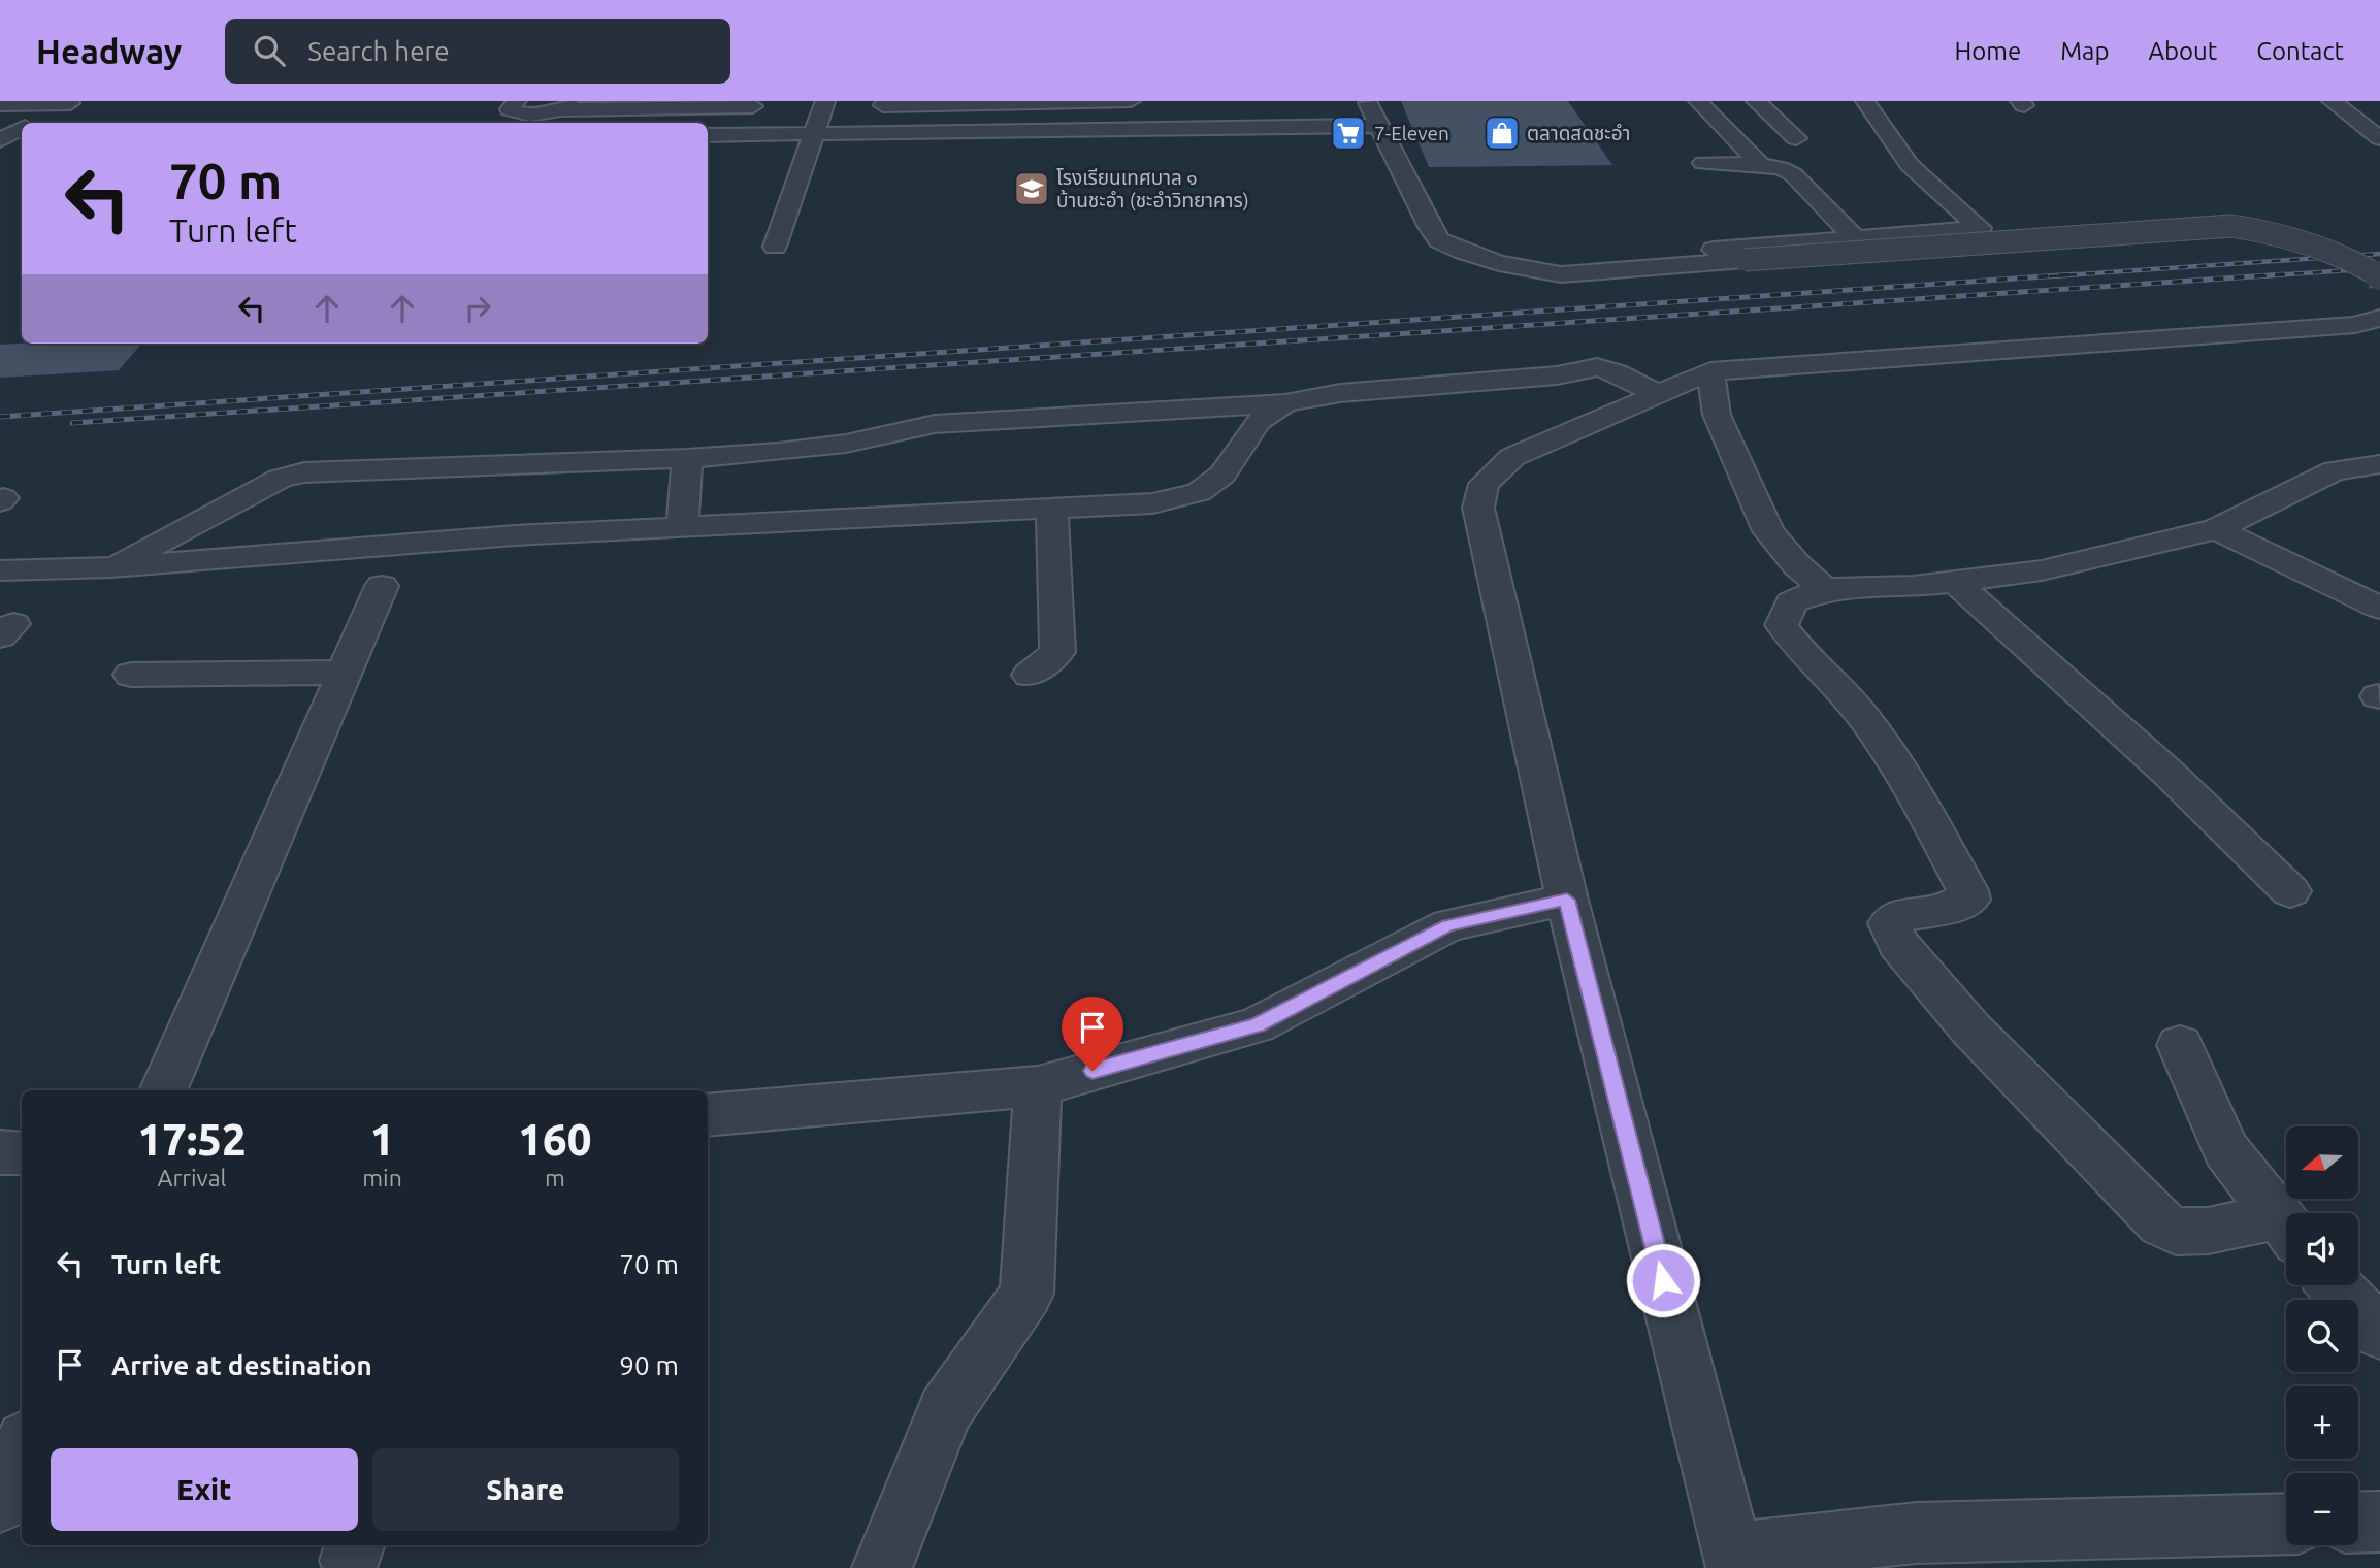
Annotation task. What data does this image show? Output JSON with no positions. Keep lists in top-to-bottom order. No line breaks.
{"places":{"supermarket":["7-Eleven"],"shop":["ตลาดสดชะอำ"],"school or university":["โรงเรียนเทศบาล ๑ บ้านชะอำ (ชะอำวิทยาคาร)"]},"north":"left","page":{"header":"Headway","search":"Search here","nav":["Home","Map","About","Contact"],"turn":["70 m","Turn left"],"eta":["17:52","Arrival","1","min","160","m"],"map_buttons":["+","−"],"list":[{"name":"Turn left","value":"70 m"},{"name":"Arrive at destination","value":"90 m"}],"buttons":["Exit","Share"]}}
